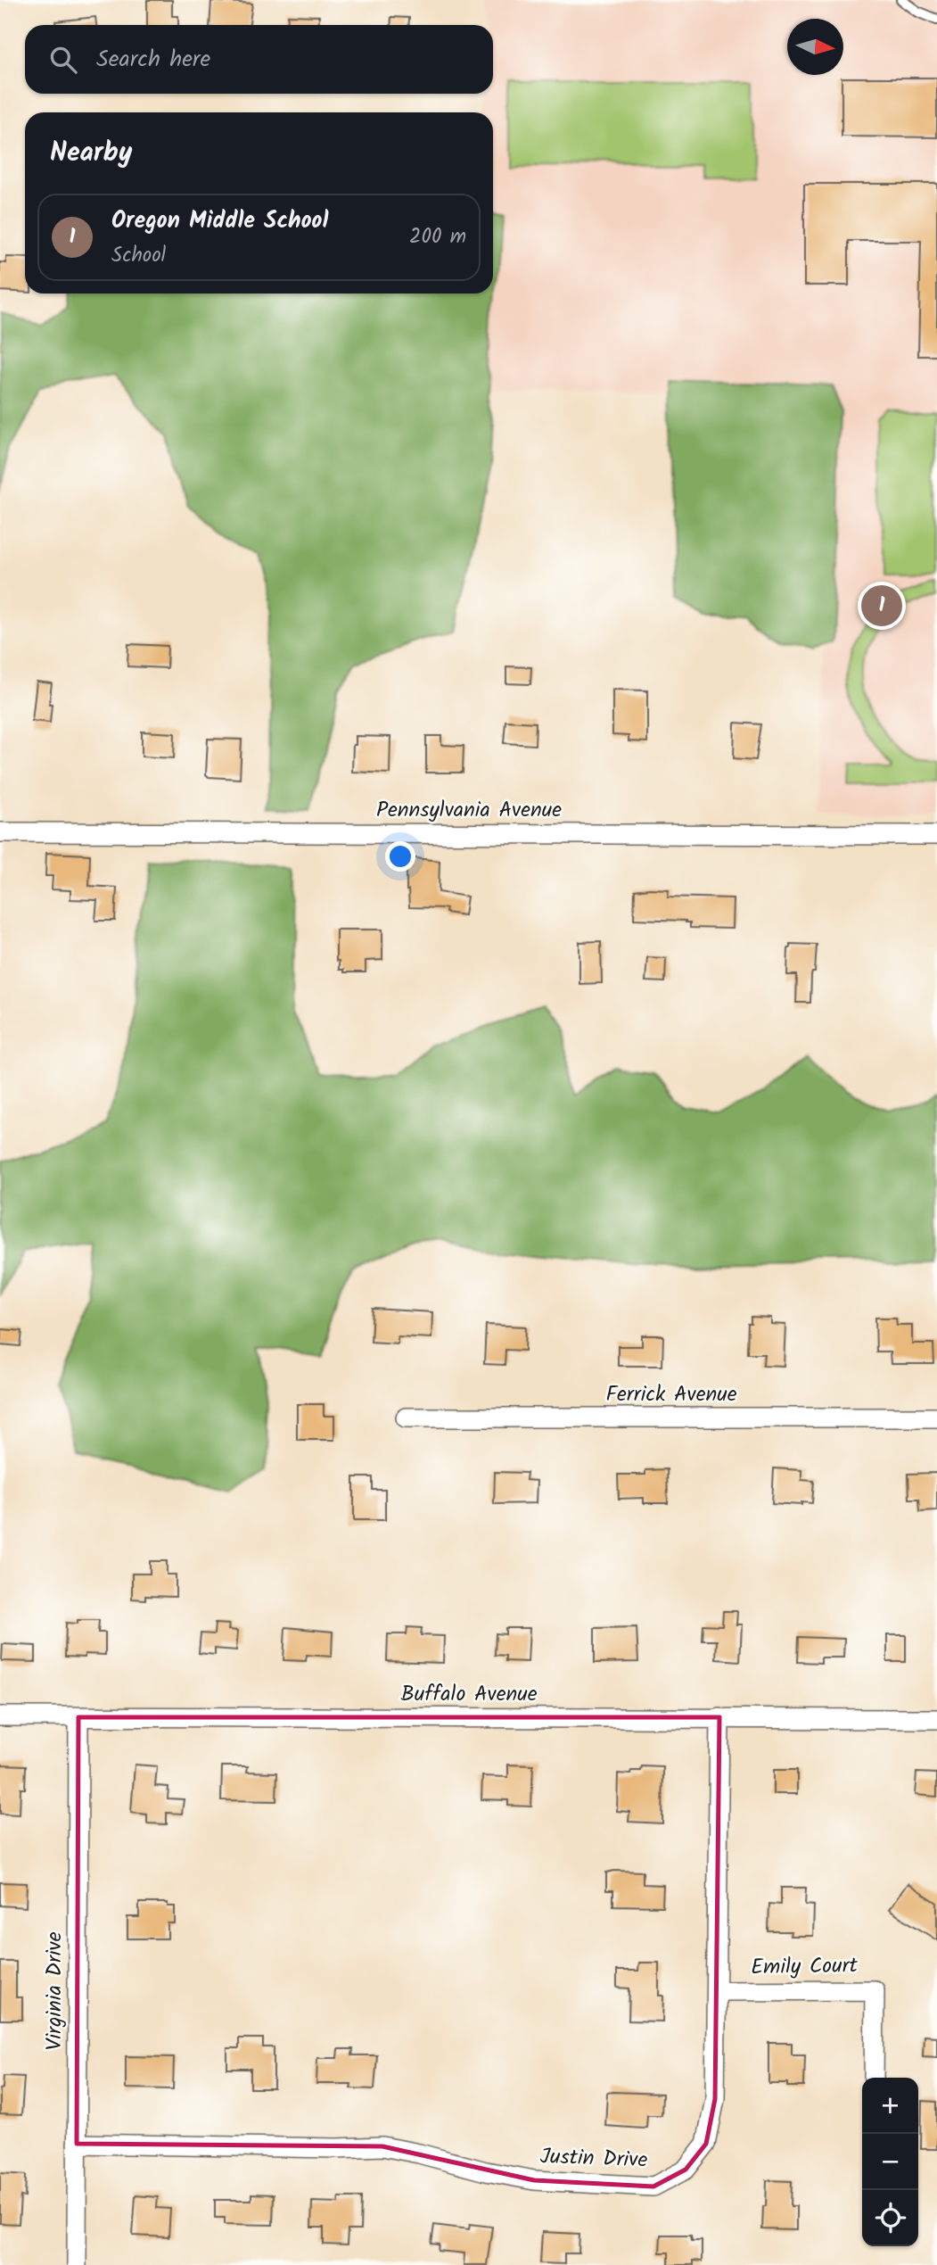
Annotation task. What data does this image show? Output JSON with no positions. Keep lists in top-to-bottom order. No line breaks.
{"streets":{"street":["Pennsylvania Avenue","Ferrick Avenue","Buffalo Avenue","Emily Court","Virginia Drive","Justin Drive"]},"crossings":[["Buffalo Avenue","Virginia Drive"],["Buffalo Avenue","Justin Drive"],["Emily Court","Justin Drive"],["Virginia Drive","Justin Drive"]],"north":"right","page":{"search":"Search here","heading":"Nearby","list":[{"mark":"1","name":"Oregon Middle School","note":"School","value":"200 m"}],"pins":"1","map_buttons":["+","−"]}}
